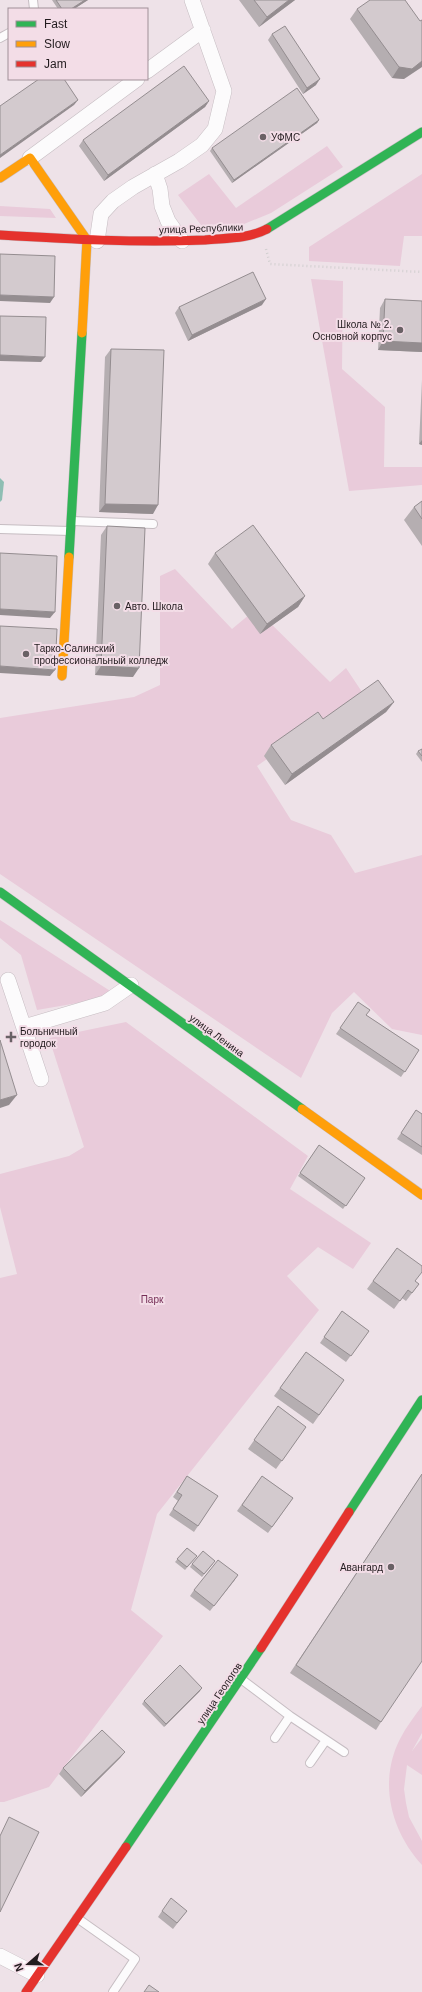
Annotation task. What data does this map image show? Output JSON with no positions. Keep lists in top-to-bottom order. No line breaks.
{"streets":{"street":["улица Республики","улица Ленина","улица Геологов"]},"parks":["Парк"],"places":{"other":["УФМС","Школа № 2. Основной корпус","Авто. Школа","Тарко-Салинский профессиональный колледж","Авангард"],"health":["Больничный городок"]},"legend":["Fast","Slow","Jam"],"north":"left"}
